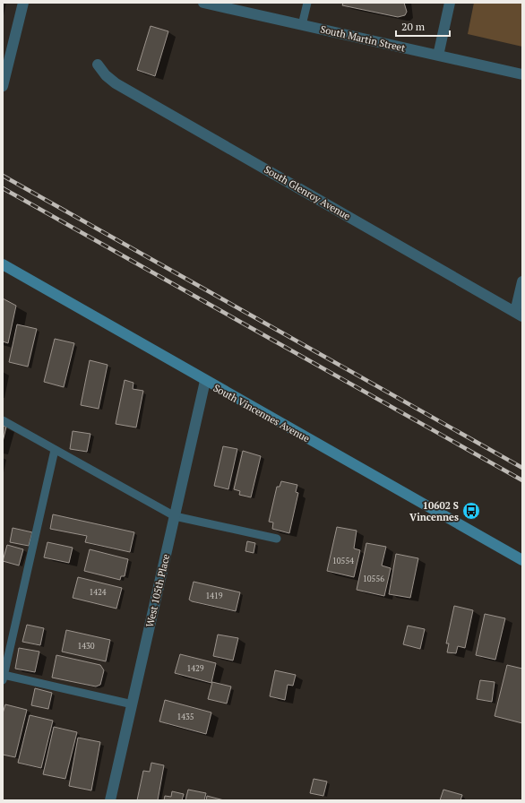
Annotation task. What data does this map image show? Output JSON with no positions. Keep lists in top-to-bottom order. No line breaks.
{"streets":{"main road":["South Vincennes Avenue"],"street":["South Martin Street","South Glenroy Avenue","West 105th Place"]},"crossings":[["South Vincennes Avenue","West 105th Place"]],"places":{"bus stop":["10602 S Vincennes"]},"house_numbers":["10554","10556","1424","1419","1430","1429","1435"],"scale_bar":"20 m"}
